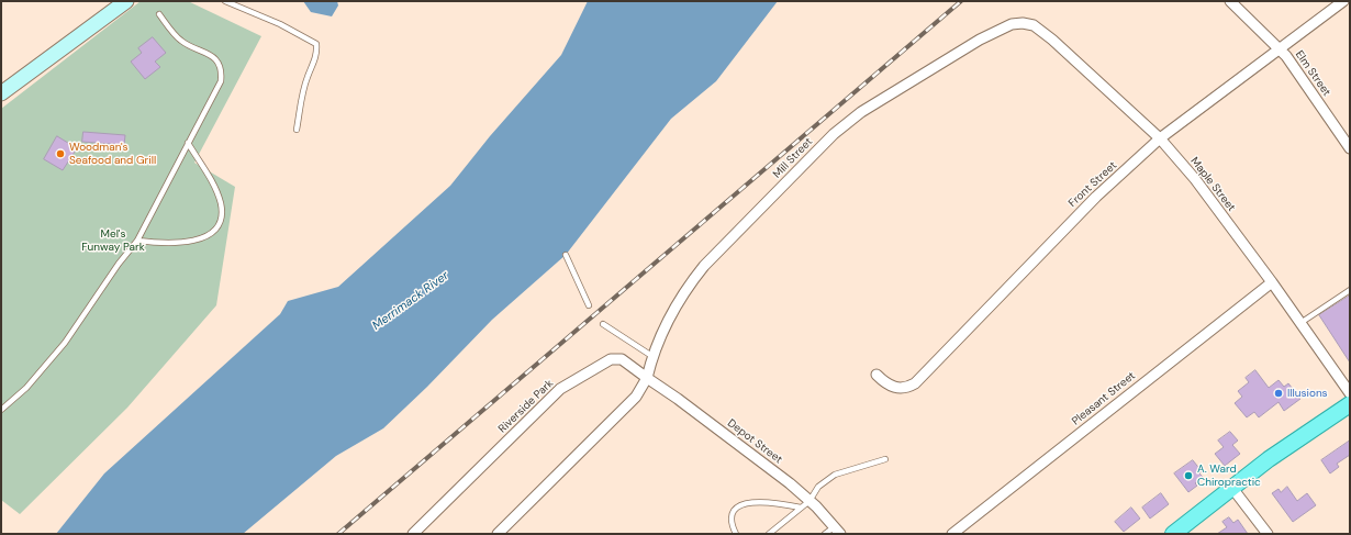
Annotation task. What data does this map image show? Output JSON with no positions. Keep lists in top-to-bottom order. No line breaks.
{"streets":{"street":["Elm Street","Mill Street","Front Street","Maple Street","Pleasant Street","Riverside Park","Depot Street"]},"crossings":[["Elm Street","Front Street"],["Mill Street","Maple Street"],["Mill Street","Riverside Park"],["Mill Street","Depot Street"],["Front Street","Maple Street"],["Maple Street","Pleasant Street"],["Riverside Park","Depot Street"]],"water":["Merrimack River"],"parks":["Mel's Funway Park"],"places":["Woodman's Seafood and Grill","Illusions","A. Ward Chiropractic"]}
